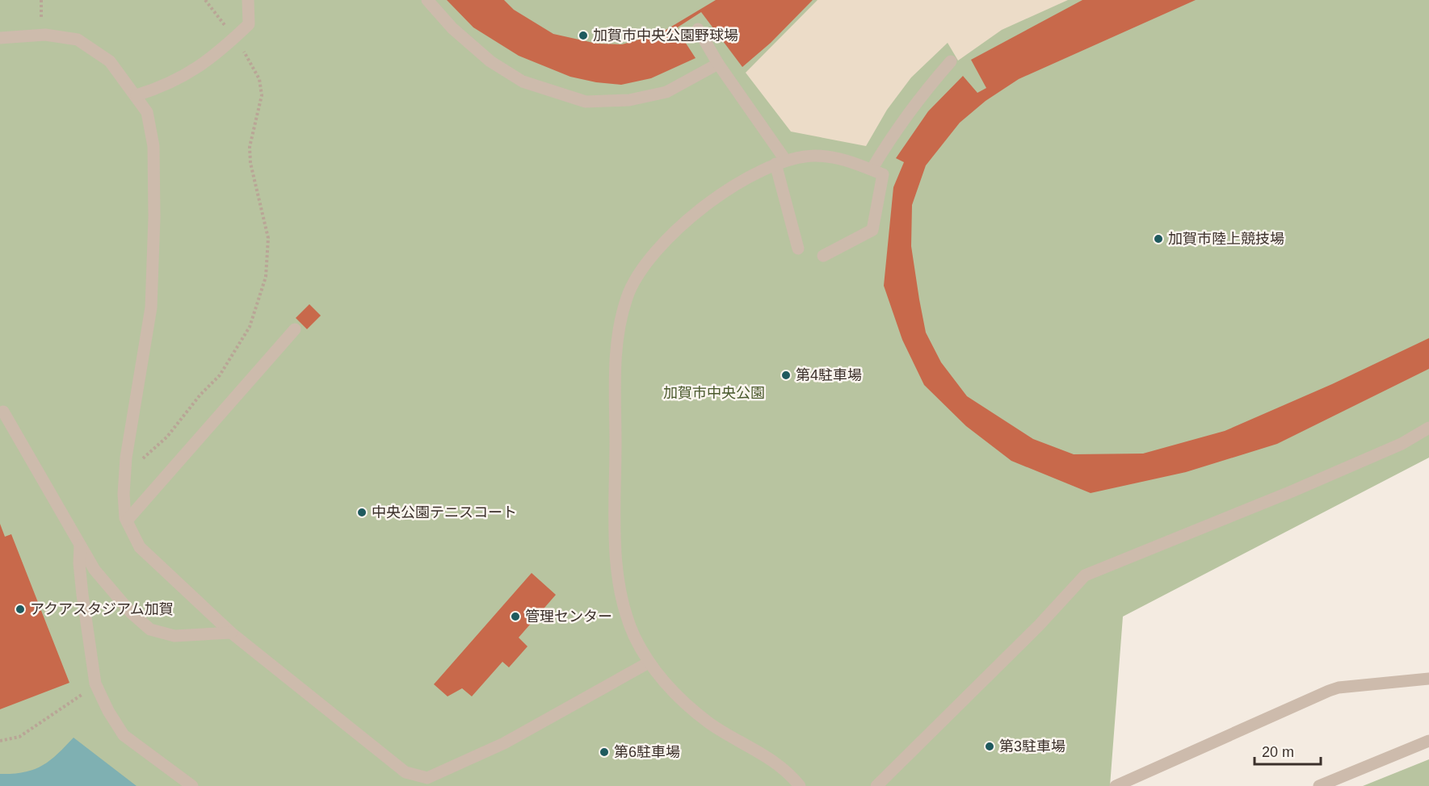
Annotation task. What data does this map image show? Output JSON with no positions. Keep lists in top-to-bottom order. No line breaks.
{"parks":["加賀市中央公園"],"places":["加賀市中央公園野球場","加賀市陸上競技場","第4駐車場","中央公園テニスコート","アクアスタジアム加賀","管理センター","第3駐車場","第6駐車場"],"scale_bar":"20 m"}
